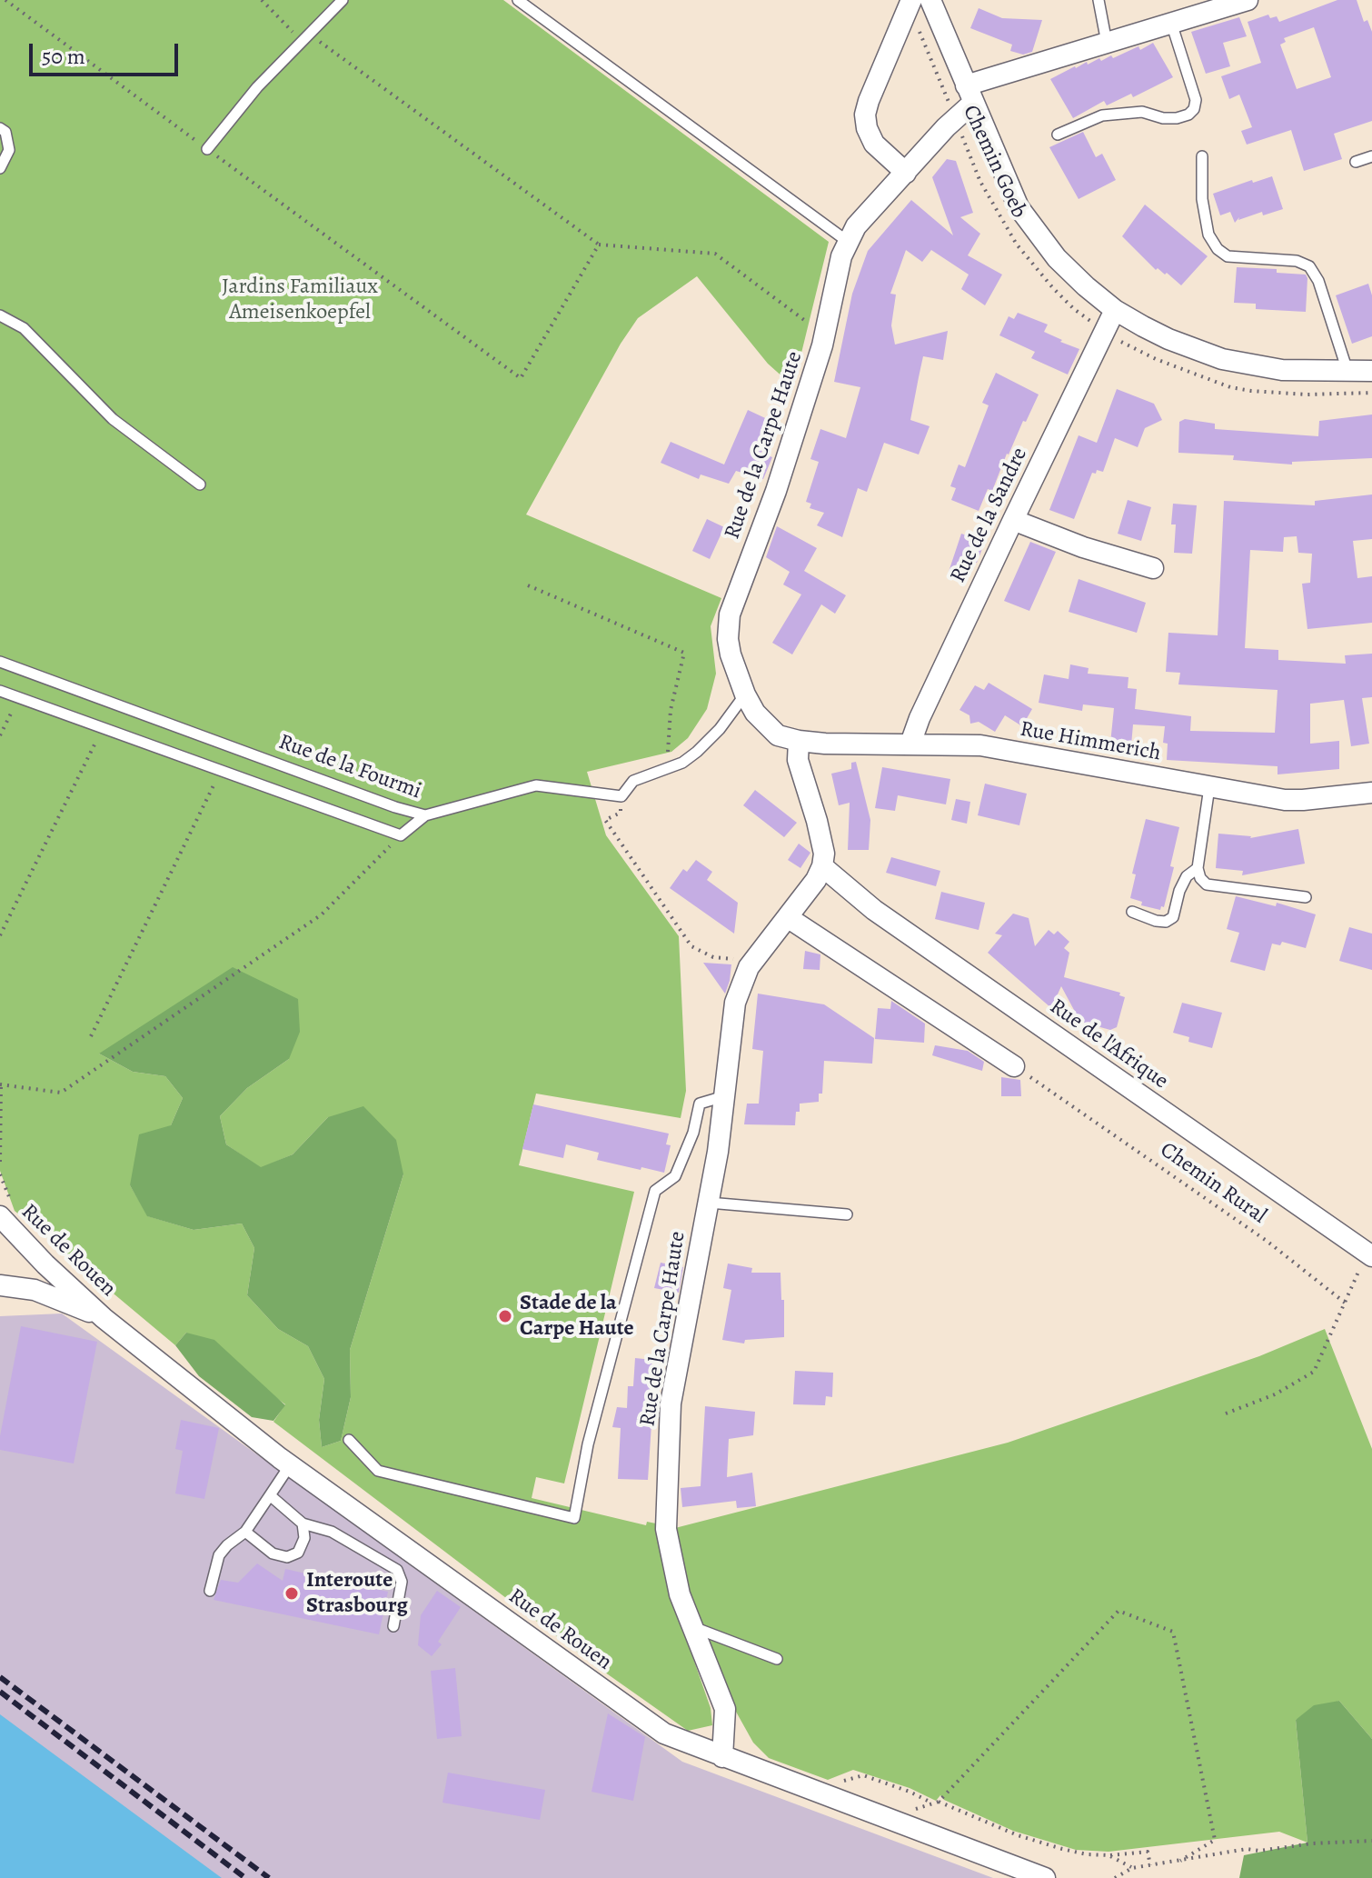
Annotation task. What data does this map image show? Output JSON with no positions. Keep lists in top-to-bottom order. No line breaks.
{"streets":{"street":["Rue de la Carpe Haute","Rue de la Sandre","Rue Himmerich","Rue de l'Afrique","Rue de Rouen"],"lane":["Rue de la Fourmi"],"path":["Chemin Goeb","Chemin Rural"]},"crossings":[["Chemin Goeb","Rue de la Carpe Haute"],["Chemin Goeb","Rue de la Sandre"],["Rue de la Carpe Haute","Rue Himmerich"],["Rue de la Carpe Haute","Rue de l'Afrique"],["Rue de la Carpe Haute","Rue de Rouen"],["Rue de la Sandre","Rue Himmerich"]],"parks":["Jardins Familiaux Ameisenkoepfel"],"places":["Stade de la Carpe Haute","Interoute Strasbourg"],"scale_bar":"50 m"}
